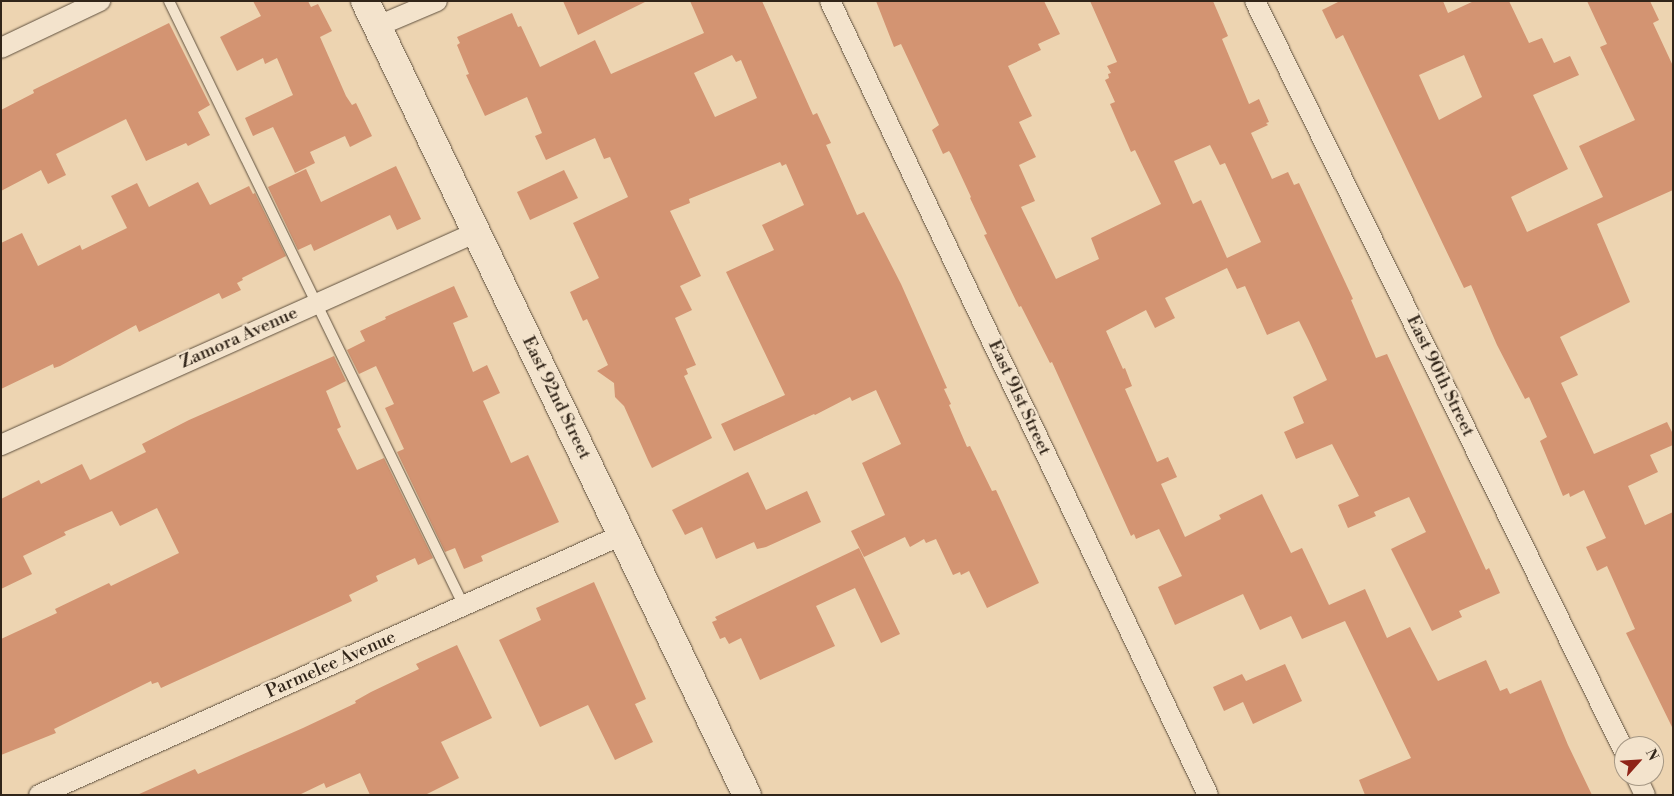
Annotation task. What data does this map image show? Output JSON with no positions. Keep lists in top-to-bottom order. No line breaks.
{"streets":{"street":["Zamora Avenue","East 90th Street","East 92nd Street","East 91st Street","Parmelee Avenue"]},"crossings":[["Zamora Avenue","East 92nd Street"],["East 92nd Street","Parmelee Avenue"]],"north":"top right"}
